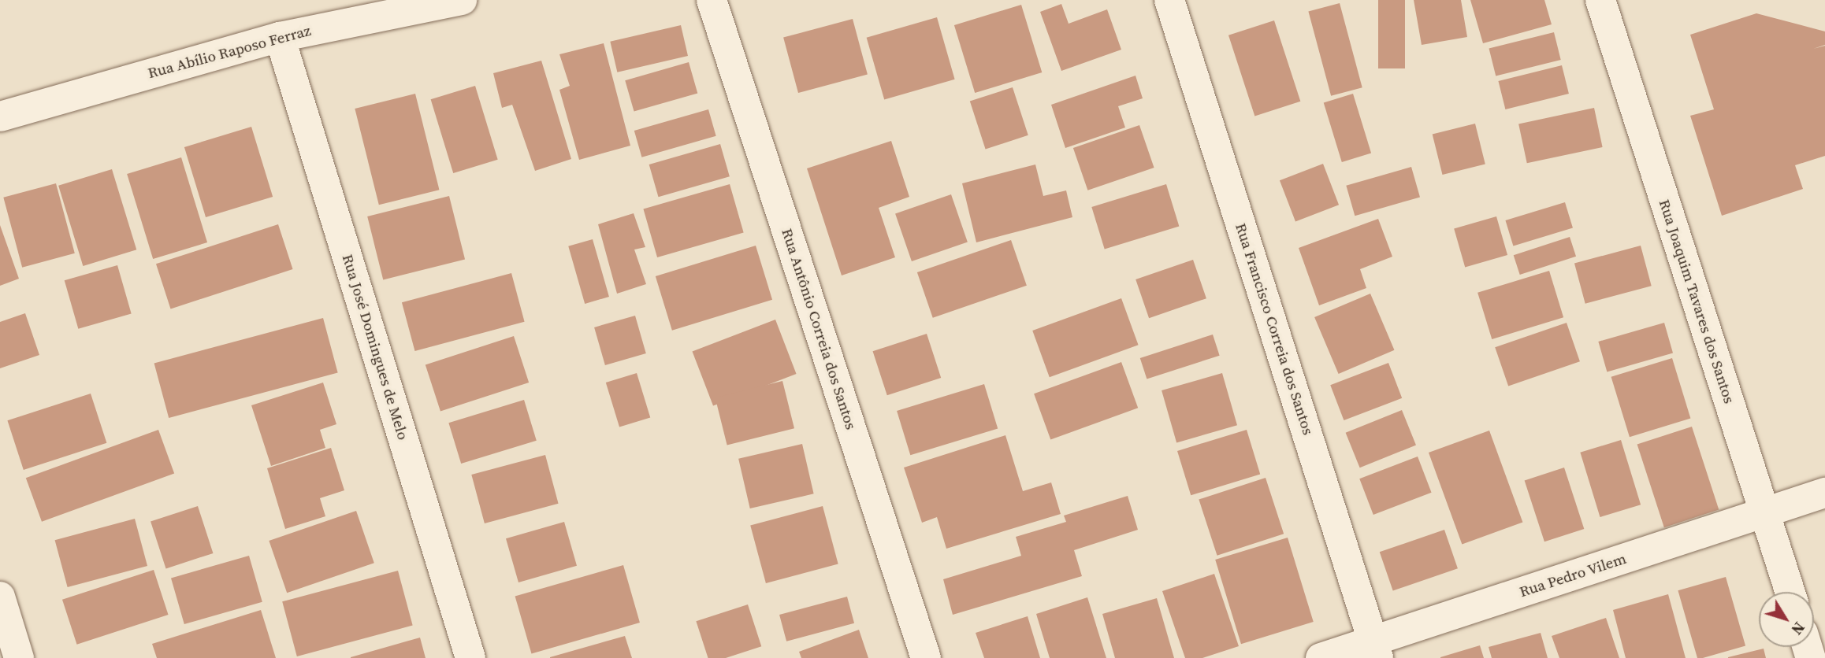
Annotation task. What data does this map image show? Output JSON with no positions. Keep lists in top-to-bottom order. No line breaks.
{"streets":{"street":["Rua Abílio Raposo Ferraz","Rua Joaquim Tavares dos Santos","Rua Antônio Correia dos Santos","Rua Francisco Correia dos Santos","Rua José Domingues de Melo","Rua Pedro Vilem"]},"crossings":[["Rua Abílio Raposo Ferraz","Rua José Domingues de Melo"],["Rua Joaquim Tavares dos Santos","Rua Pedro Vilem"],["Rua Francisco Correia dos Santos","Rua Pedro Vilem"]],"north":"bottom right"}
